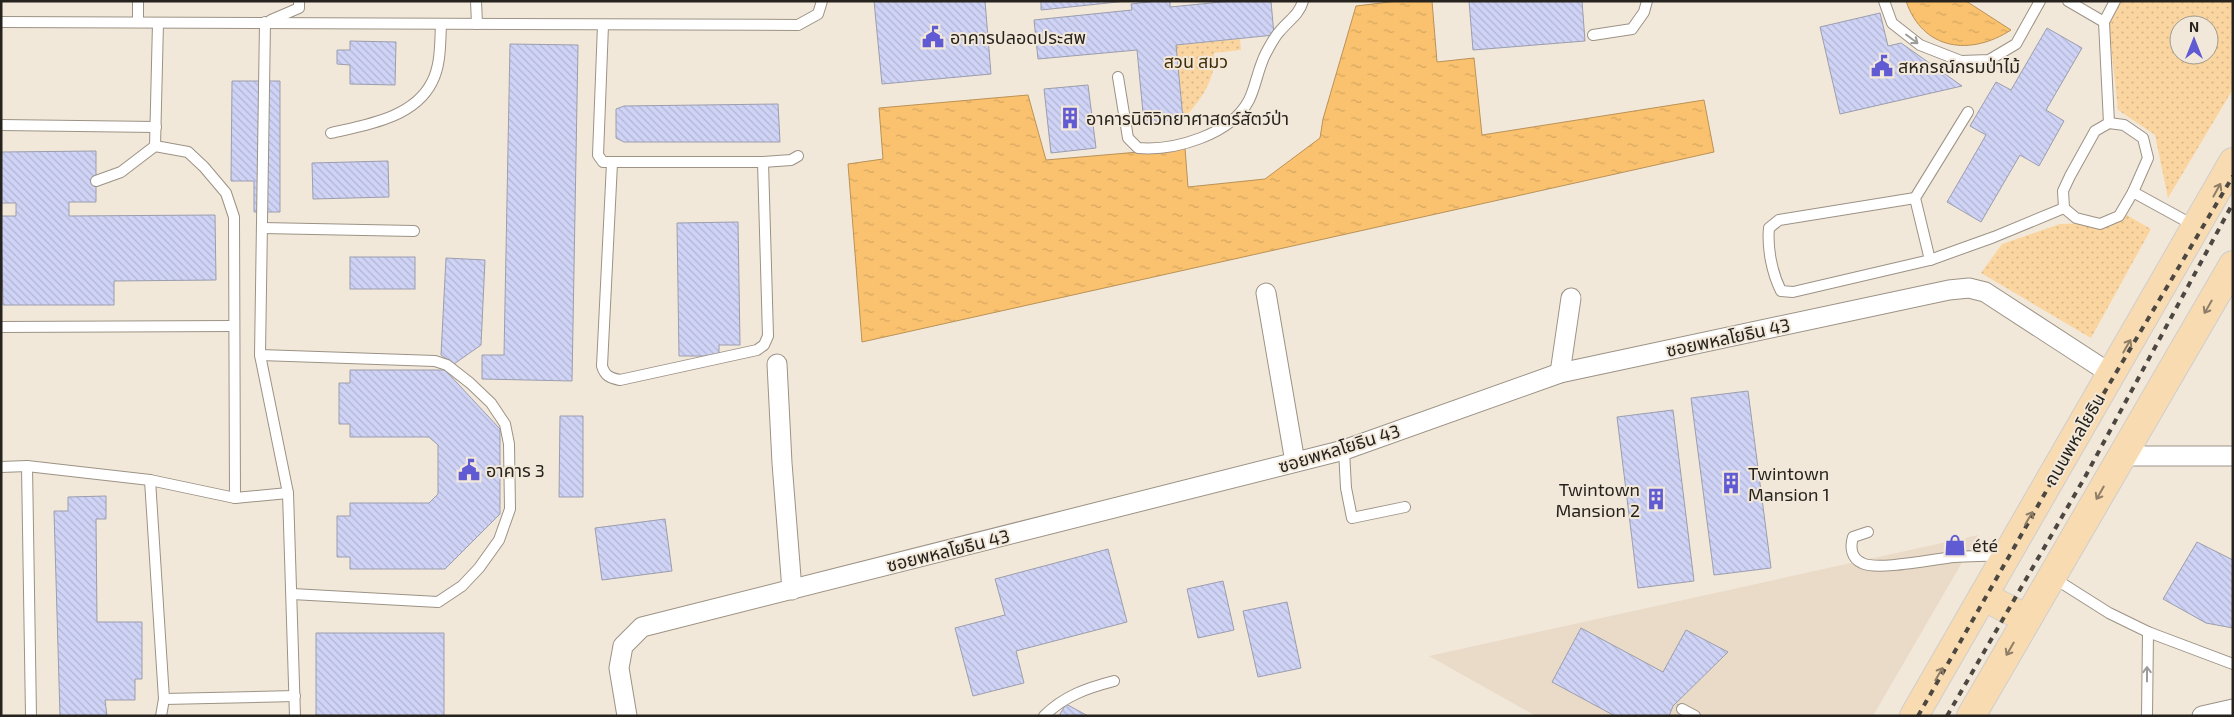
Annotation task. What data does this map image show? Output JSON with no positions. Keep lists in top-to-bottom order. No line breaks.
{"streets":{"main road":["ถนนพหลโยธิน"],"street":["ซอยพหลโยธิน 43"]},"crossings":[["ซอยพหลโยธิน 43","ถนนพหลโยธิน"]],"parks":["สวน สมว"],"places":{"public building":["อาคารปลอดประสพ","สหกรณ์กรมป่าไม้","อาคาร 3"],"building":["อาคารนิติวิทยาศาสตร์สัตว์ป่า","Twintown Mansion 1","Twintown Mansion 2"],"shop":["été"]},"north":"top"}
